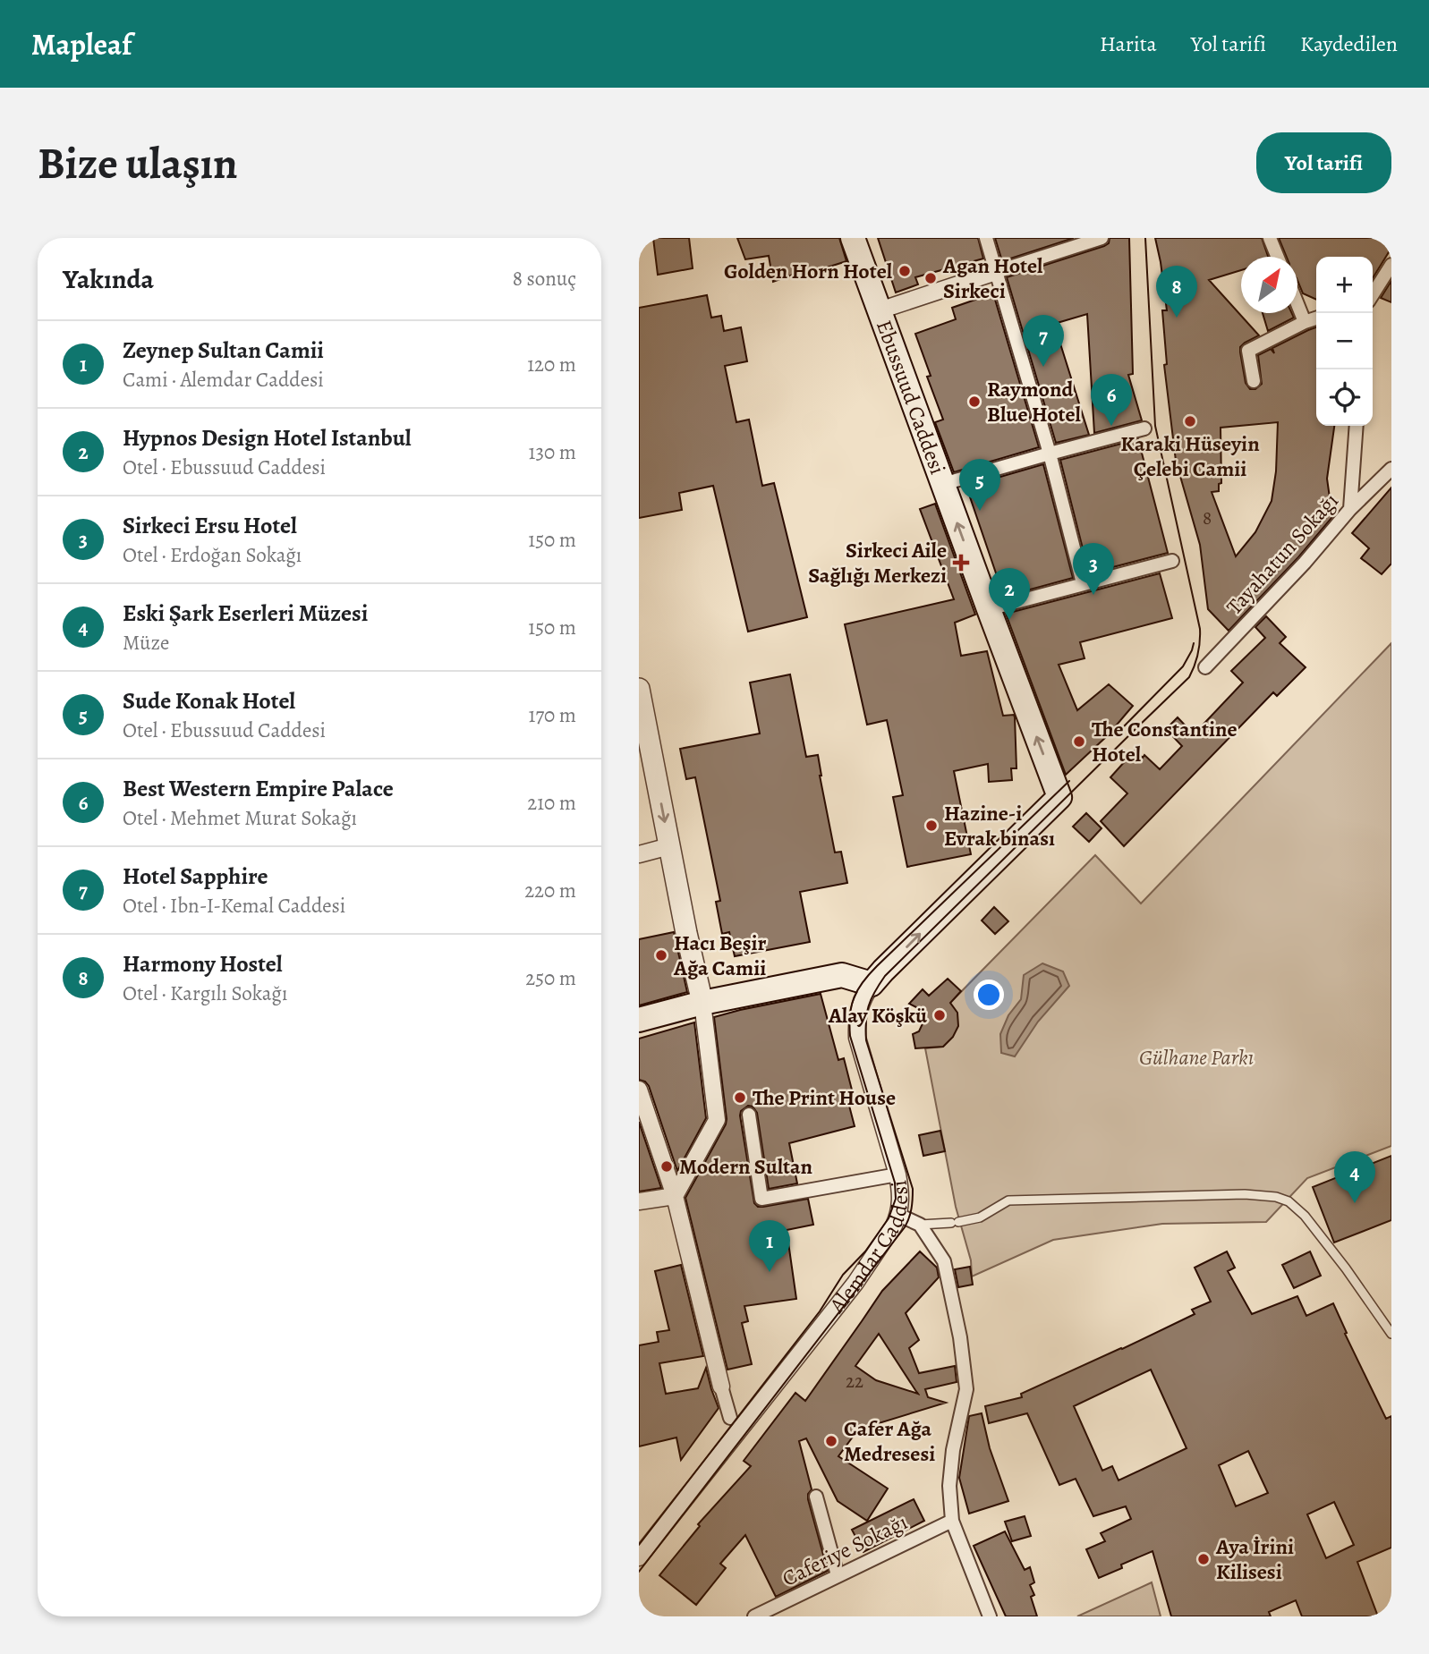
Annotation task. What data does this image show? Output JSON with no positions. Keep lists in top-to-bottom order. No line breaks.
{"streets":{"main road":["Ebussuud Caddesi","Alemdar Caddesi"],"street":["Tayahatun Sokağı","Caferiye Sokağı"]},"crossings":[["Ebussuud Caddesi","Alemdar Caddesi"]],"one_way":["Ebussuud Caddesi"],"parks":["Gülhane Parkı"],"places":{"other":["Golden Horn Hotel","Agan Hotel Sirkeci","Raymond Blue Hotel","Karaki Hüseyin Çelebi Camii","The Constantine Hotel","Hazine-i Evrak binası","Hacı Beşir Ağa Camii","Alay Köşkü","The Print House","Modern Sultan","Cafer Ağa Medresesi","Aya İrini Kilisesi"],"health":["Sirkeci Aile Sağlığı Merkezi"]},"house_numbers":["8","22"],"north":"top right","page":{"header":"Mapleaf","nav":["Harita","Yol tarifi","Kaydedilen"],"buttons":"Yol tarifi","title":"Bize ulaşın","heading":["Yakında","8 sonuç"],"map_buttons":["+","−"],"pins":["8","7","6","5","3","2","4","1"],"list":[{"mark":"1","name":"Zeynep Sultan Camii","note":"Cami · Alemdar Caddesi","value":"120 m"},{"mark":"2","name":"Hypnos Design Hotel Istanbul","note":"Otel · Ebussuud Caddesi","value":"130 m"},{"mark":"3","name":"Sirkeci Ersu Hotel","note":"Otel · Erdoğan Sokağı","value":"150 m"},{"mark":"4","name":"Eski Şark Eserleri Müzesi","note":"Müze","value":"150 m"},{"mark":"5","name":"Sude Konak Hotel","note":"Otel · Ebussuud Caddesi","value":"170 m"},{"mark":"6","name":"Best Western Empire Palace","note":"Otel · Mehmet Murat Sokağı","value":"210 m"},{"mark":"7","name":"Hotel Sapphire","note":"Otel · Ibn-I-Kemal Caddesi","value":"220 m"},{"mark":"8","name":"Harmony Hostel","note":"Otel · Kargılı Sokağı","value":"250 m"}]}}
